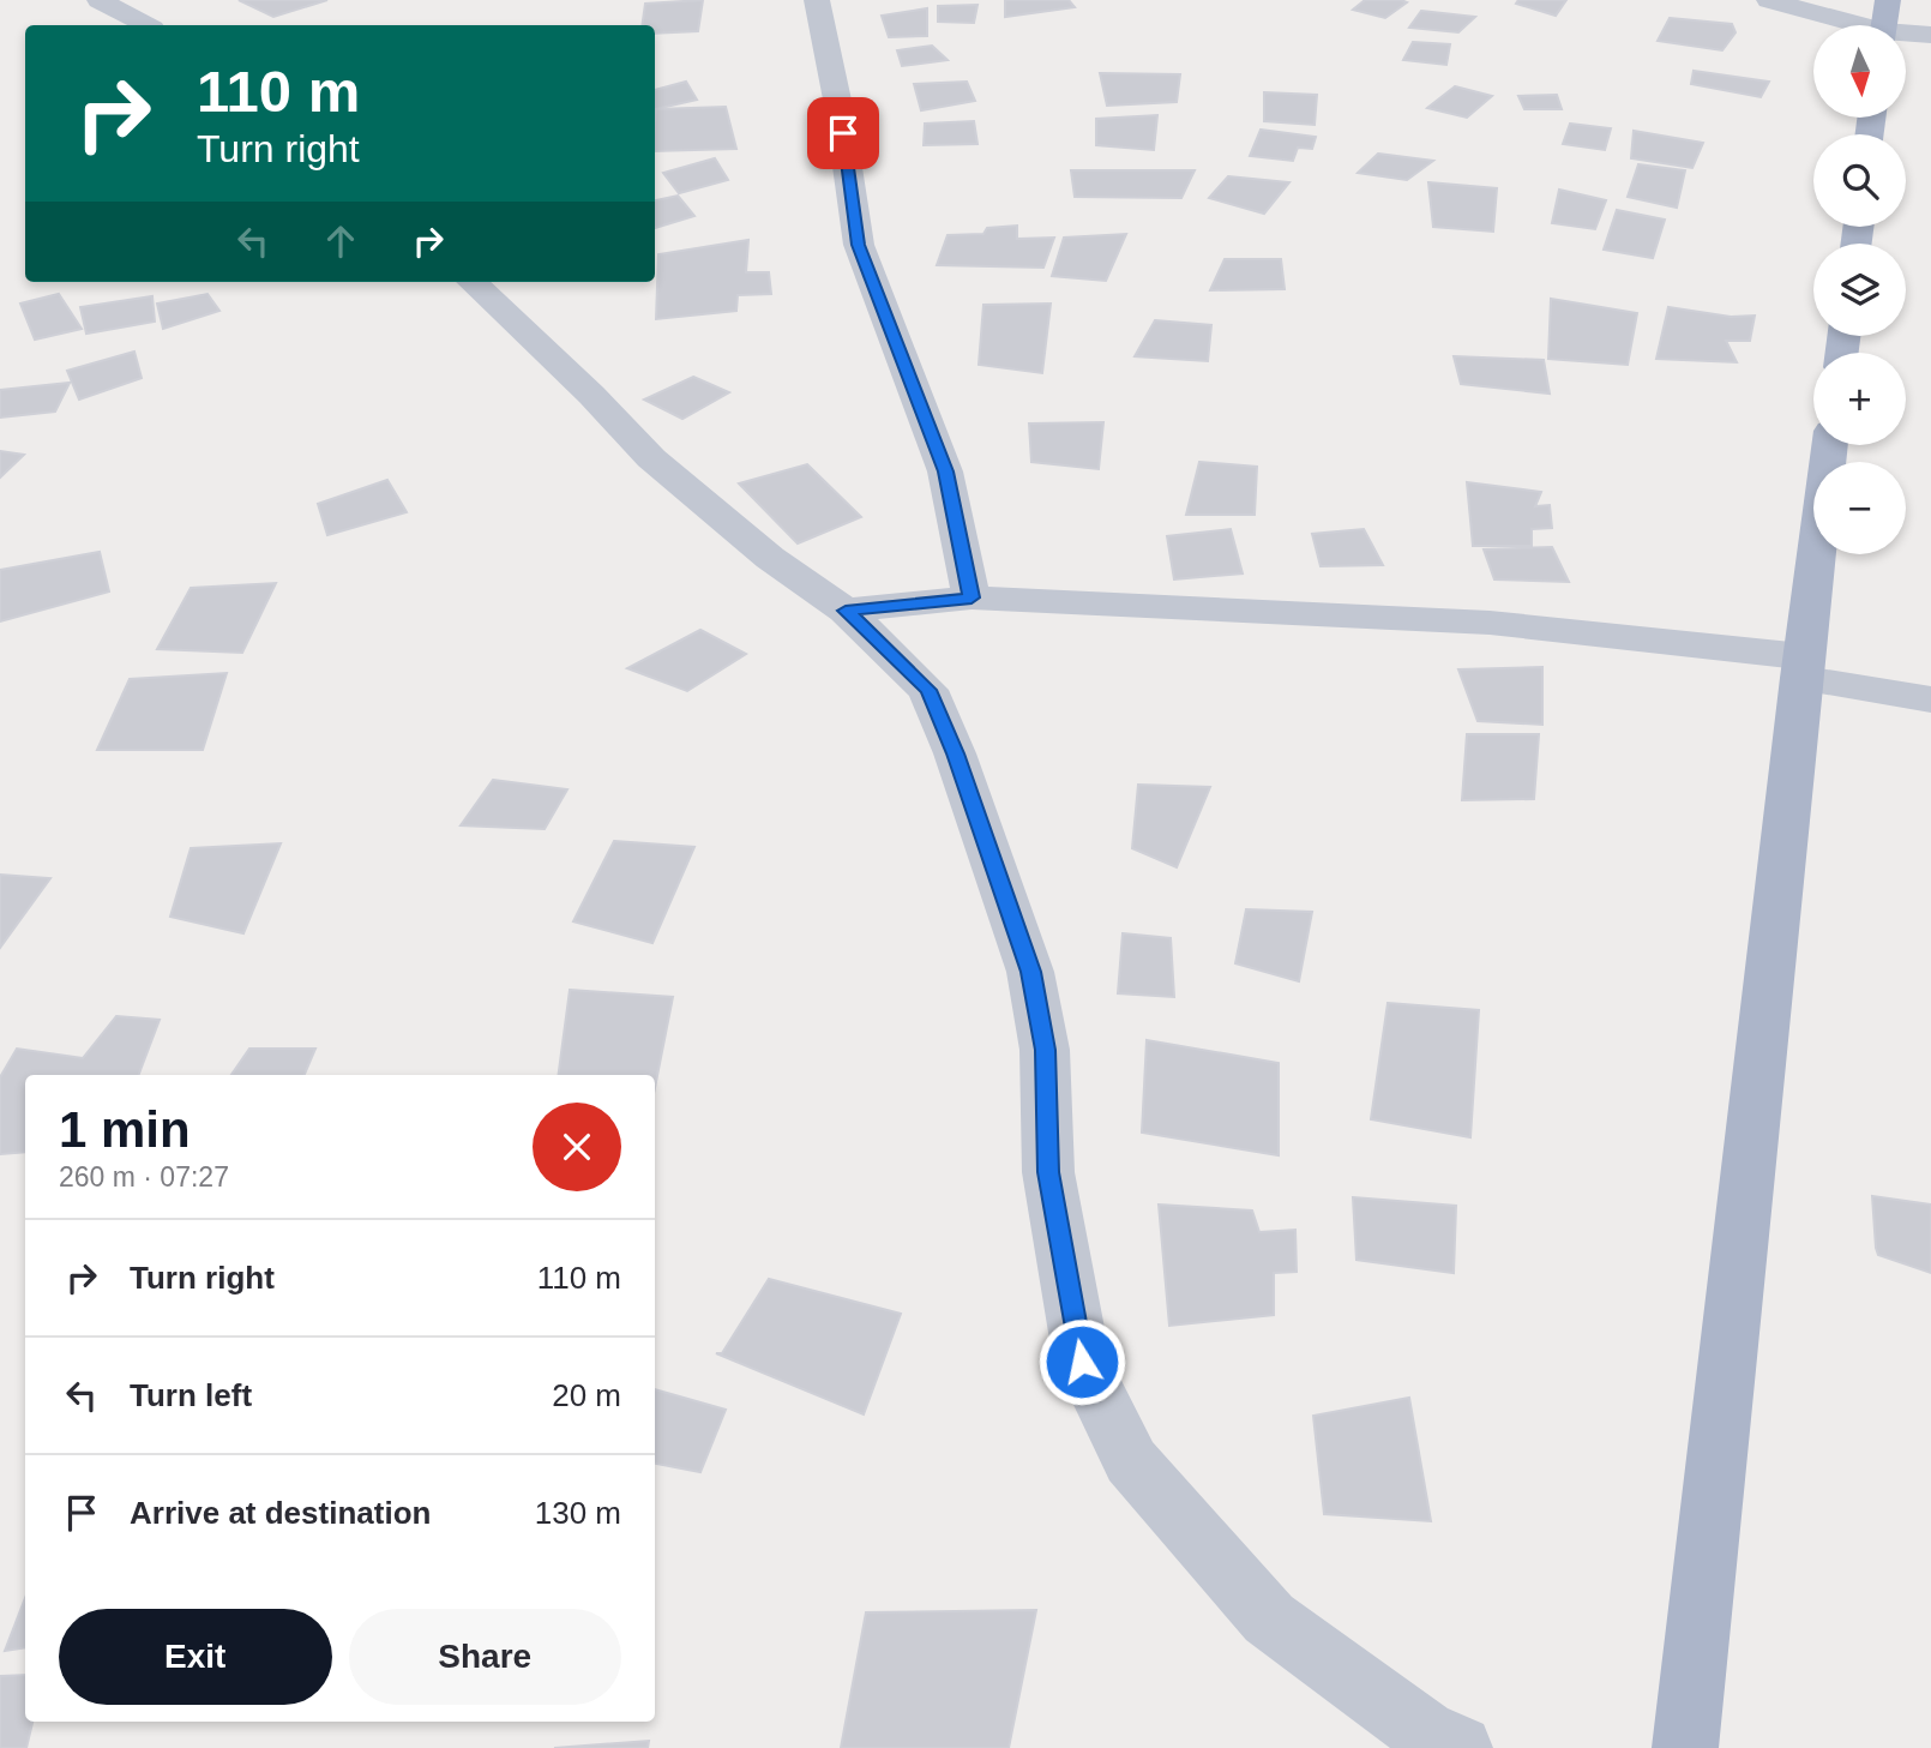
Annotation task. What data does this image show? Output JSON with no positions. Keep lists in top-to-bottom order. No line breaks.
{"north":"bottom","page":{"map_buttons":["+","−"],"turn":["110 m","Turn right"],"heading":["1 min","260 m · 07:27"],"list":[{"name":"Turn right","value":"110 m"},{"name":"Turn left","value":"20 m"},{"name":"Arrive at destination","value":"130 m"}],"buttons":["Exit","Share"]}}
